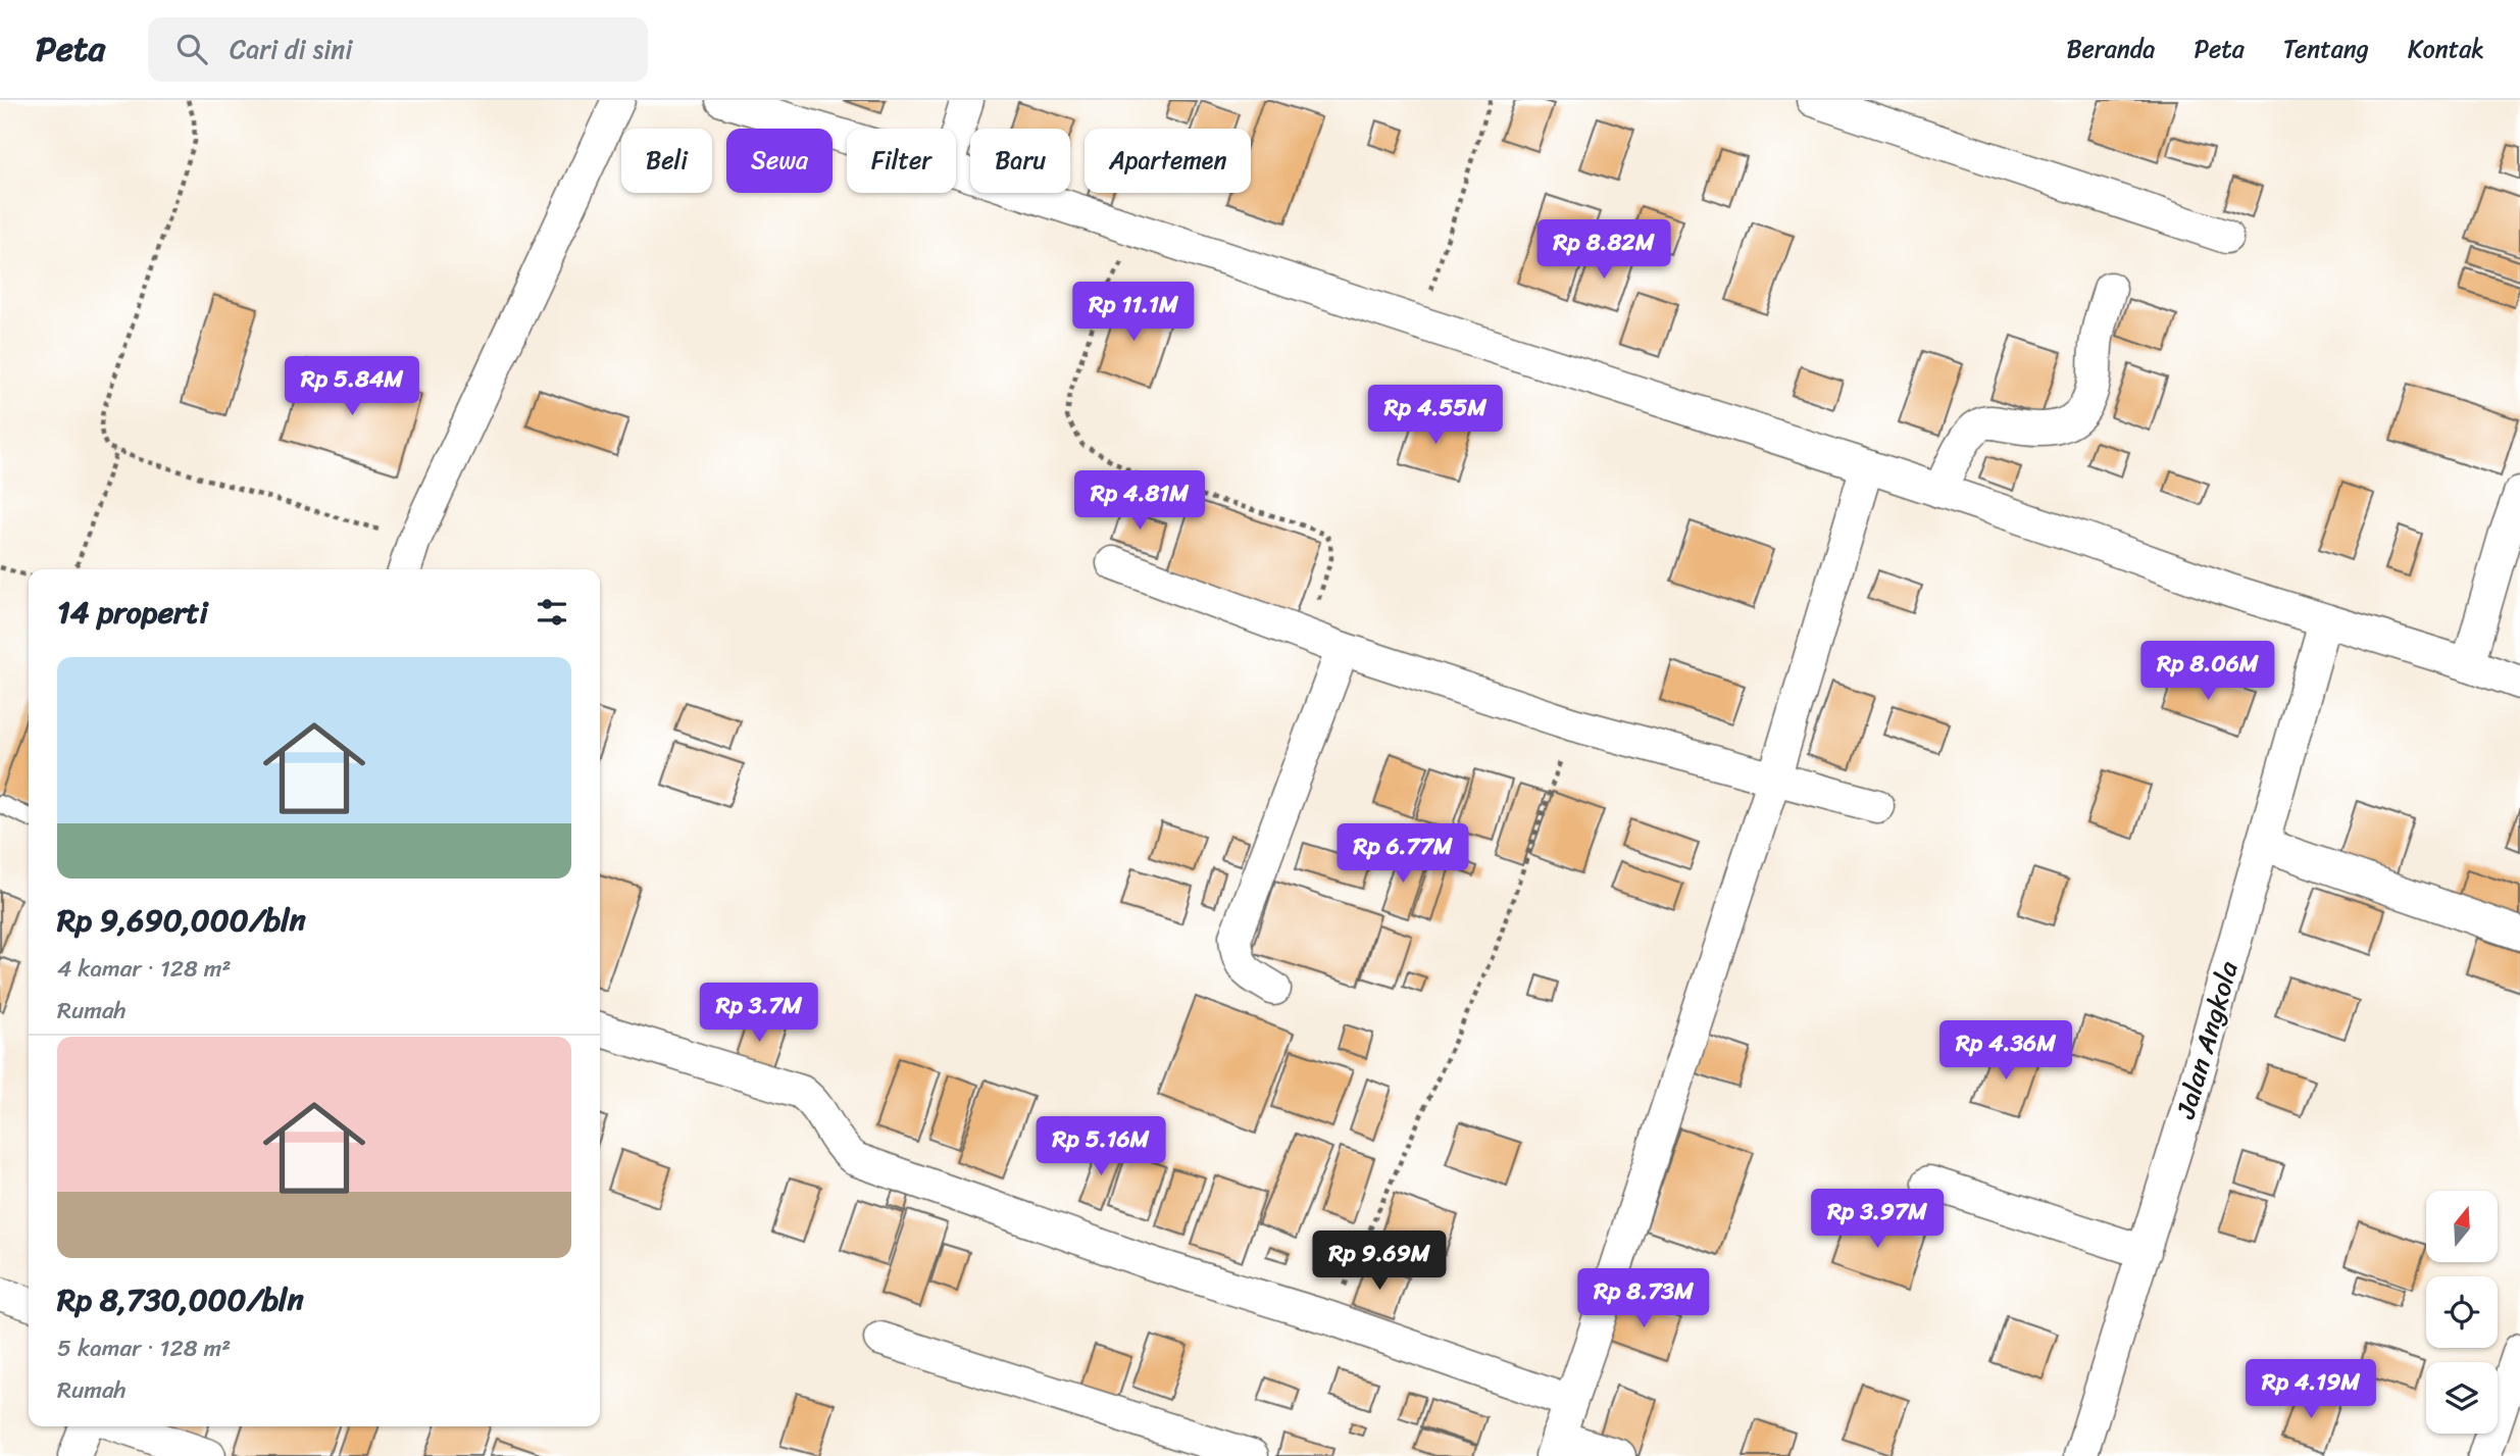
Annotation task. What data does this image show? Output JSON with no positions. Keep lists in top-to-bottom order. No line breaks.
{"streets":{"street":["Jalan Angkola"]},"north":"top","page":{"header":"Peta","search":"Cari di sini","nav":["Beranda","Peta","Tentang","Kontak"],"chip":["Beli","Sewa","Filter","Baru","Apartemen"],"price":["Rp 8.82M","Rp 11.1M","Rp 5.84M","Rp 4.55M","Rp 4.81M","Rp 8.06M","Rp 6.77M","Rp 3.7M","Rp 4.36M","Rp 5.16M","Rp 3.97M","Rp 9.69M","Rp 8.73M","Rp 4.19M"],"heading":"14 properti","list":[{"name":"Rp 9,690,000/bln","note":"4 kamar · 128 m² · Rumah"},{"name":"Rp 8,730,000/bln","note":"5 kamar · 128 m² · Rumah"}]}}
